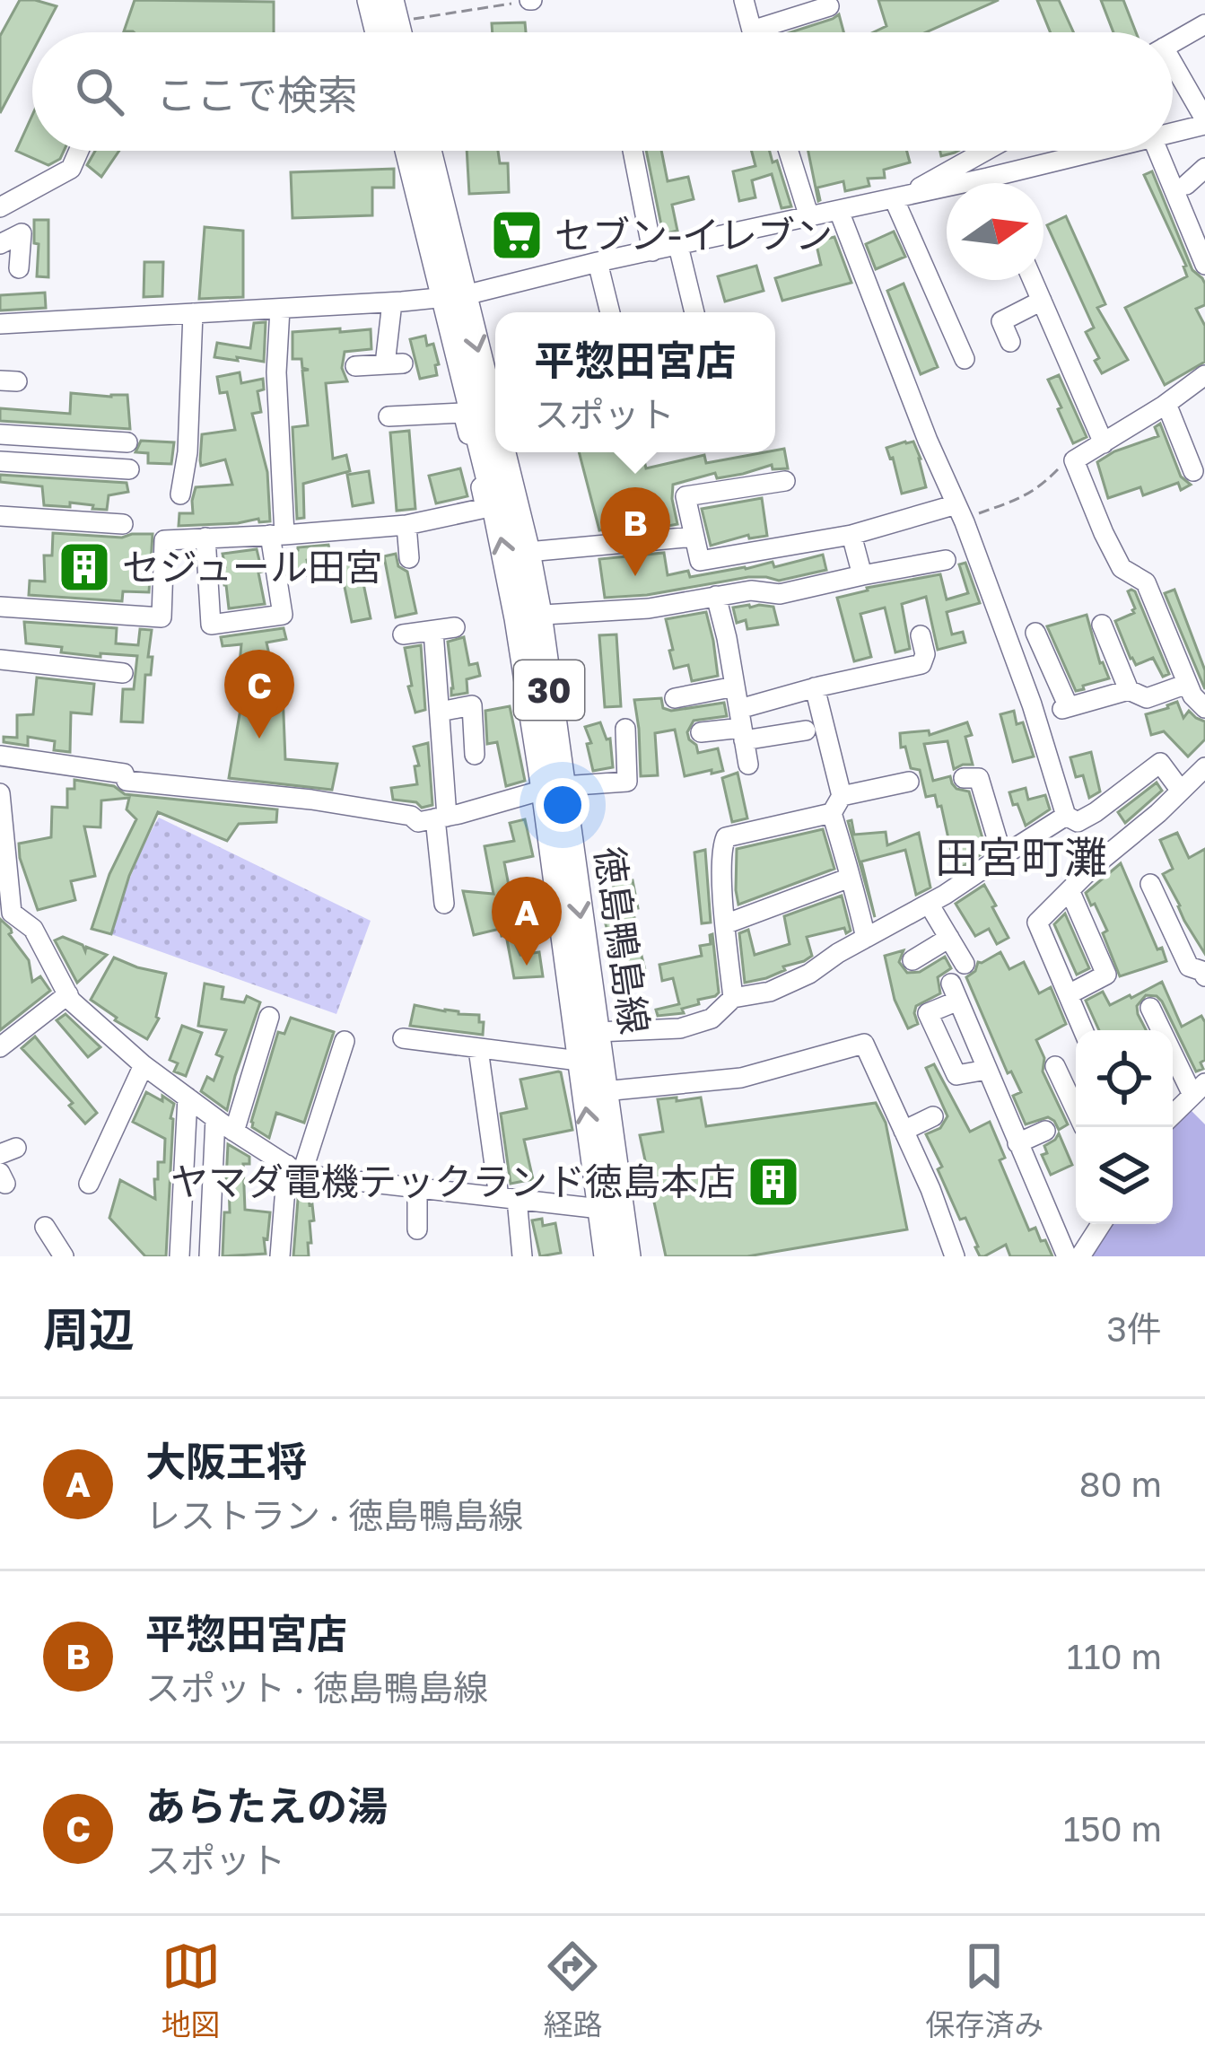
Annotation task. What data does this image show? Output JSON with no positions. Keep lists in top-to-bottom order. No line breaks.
{"streets":{"main road":["30","徳島鴨島線"]},"districts":["田宮町灘"],"places":{"supermarket":["セブン-イレブン"],"building":["セジュール田宮","ヤマダ電機テックランド徳島本店"]},"north":"right","page":{"search":"ここで検索","popup":["平惣田宮店","スポット"],"pins":["B","C","A"],"heading":["周辺","3件"],"list":[{"mark":"A","name":"大阪王将","note":"レストラン · 徳島鴨島線","value":"80 m"},{"mark":"B","name":"平惣田宮店","note":"スポット · 徳島鴨島線","value":"110 m"},{"mark":"C","name":"あらたえの湯","note":"スポット","value":"150 m"}],"nav":["地図","経路","保存済み"]}}
